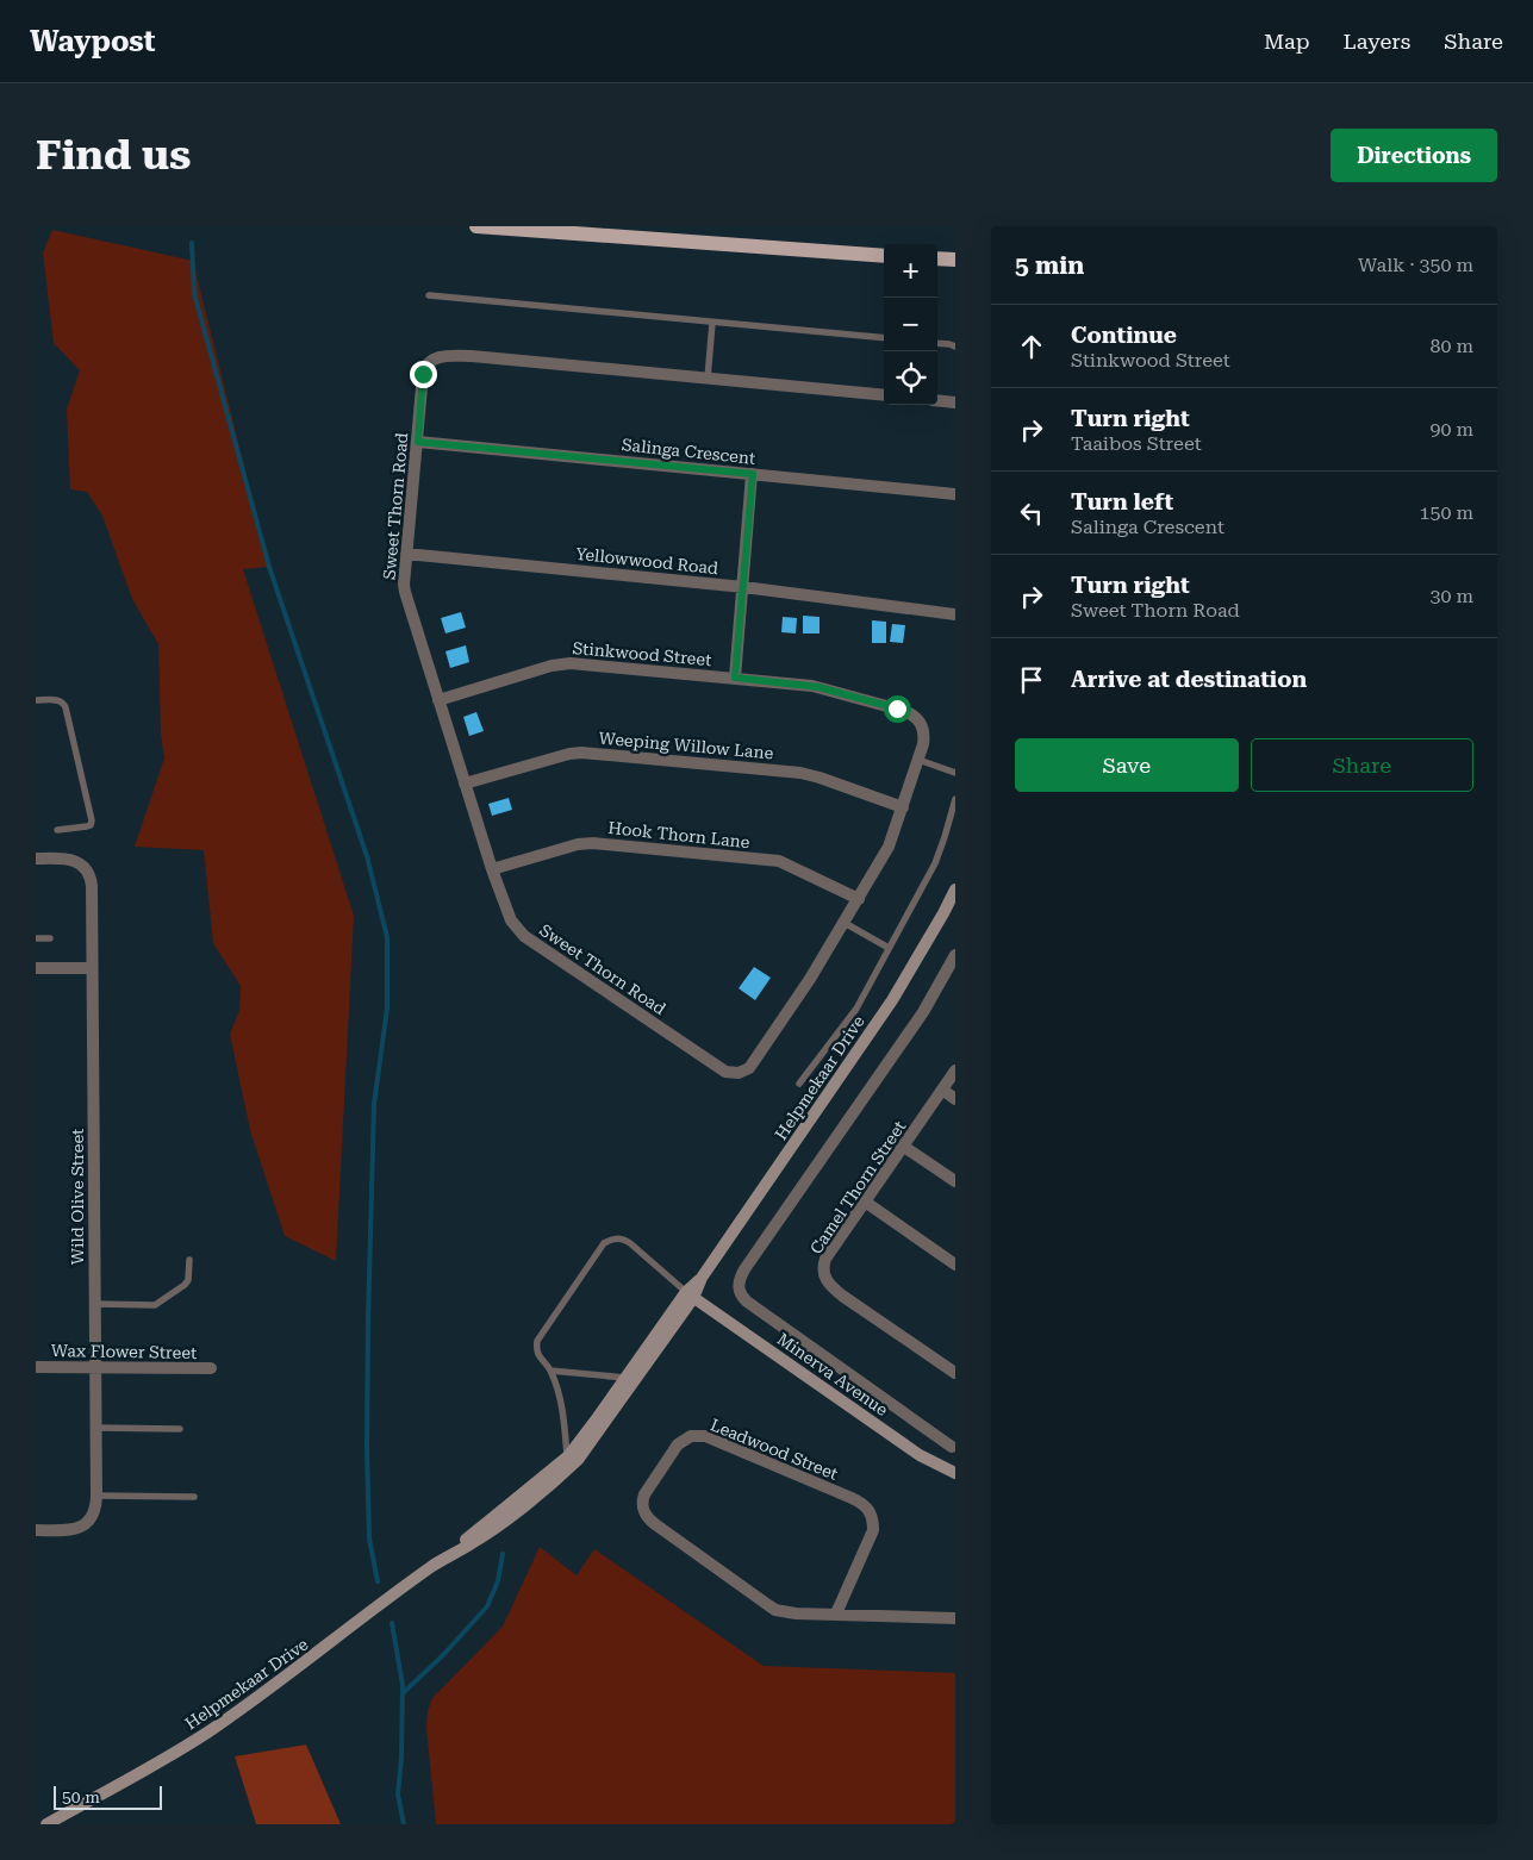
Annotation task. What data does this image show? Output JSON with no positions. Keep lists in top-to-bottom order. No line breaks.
{"streets":{"street":["Salinga Crescent","Sweet Thorn Road","Yellowwood Road","Stinkwood Street","Weeping Willow Lane","Hook Thorn Lane","Helpmekaar Drive","Camel Thorn Street","Wild Olive Street","Wax Flower Street","Minerva Avenue","Leadwood Street"]},"crossings":[["Salinga Crescent","Sweet Thorn Road"],["Sweet Thorn Road","Yellowwood Road"],["Sweet Thorn Road","Stinkwood Street"],["Sweet Thorn Road","Weeping Willow Lane"],["Sweet Thorn Road","Hook Thorn Lane"],["Helpmekaar Drive","Minerva Avenue"],["Wild Olive Street","Wax Flower Street"]],"scale_bar":"50 m","page":{"header":"Waypost","nav":["Map","Layers","Share"],"buttons":["Directions",["Save","Share"]],"title":"Find us","heading":["5 min","Walk · 350 m"],"map_buttons":["+","−"],"list":[["Continue","Stinkwood Street","80 m"],["Turn right","Taaibos Street","90 m"],["Turn left","Salinga Crescent","150 m"],["Turn right","Sweet Thorn Road","30 m"],"Arrive at destination"],"scale":"50 m"}}
